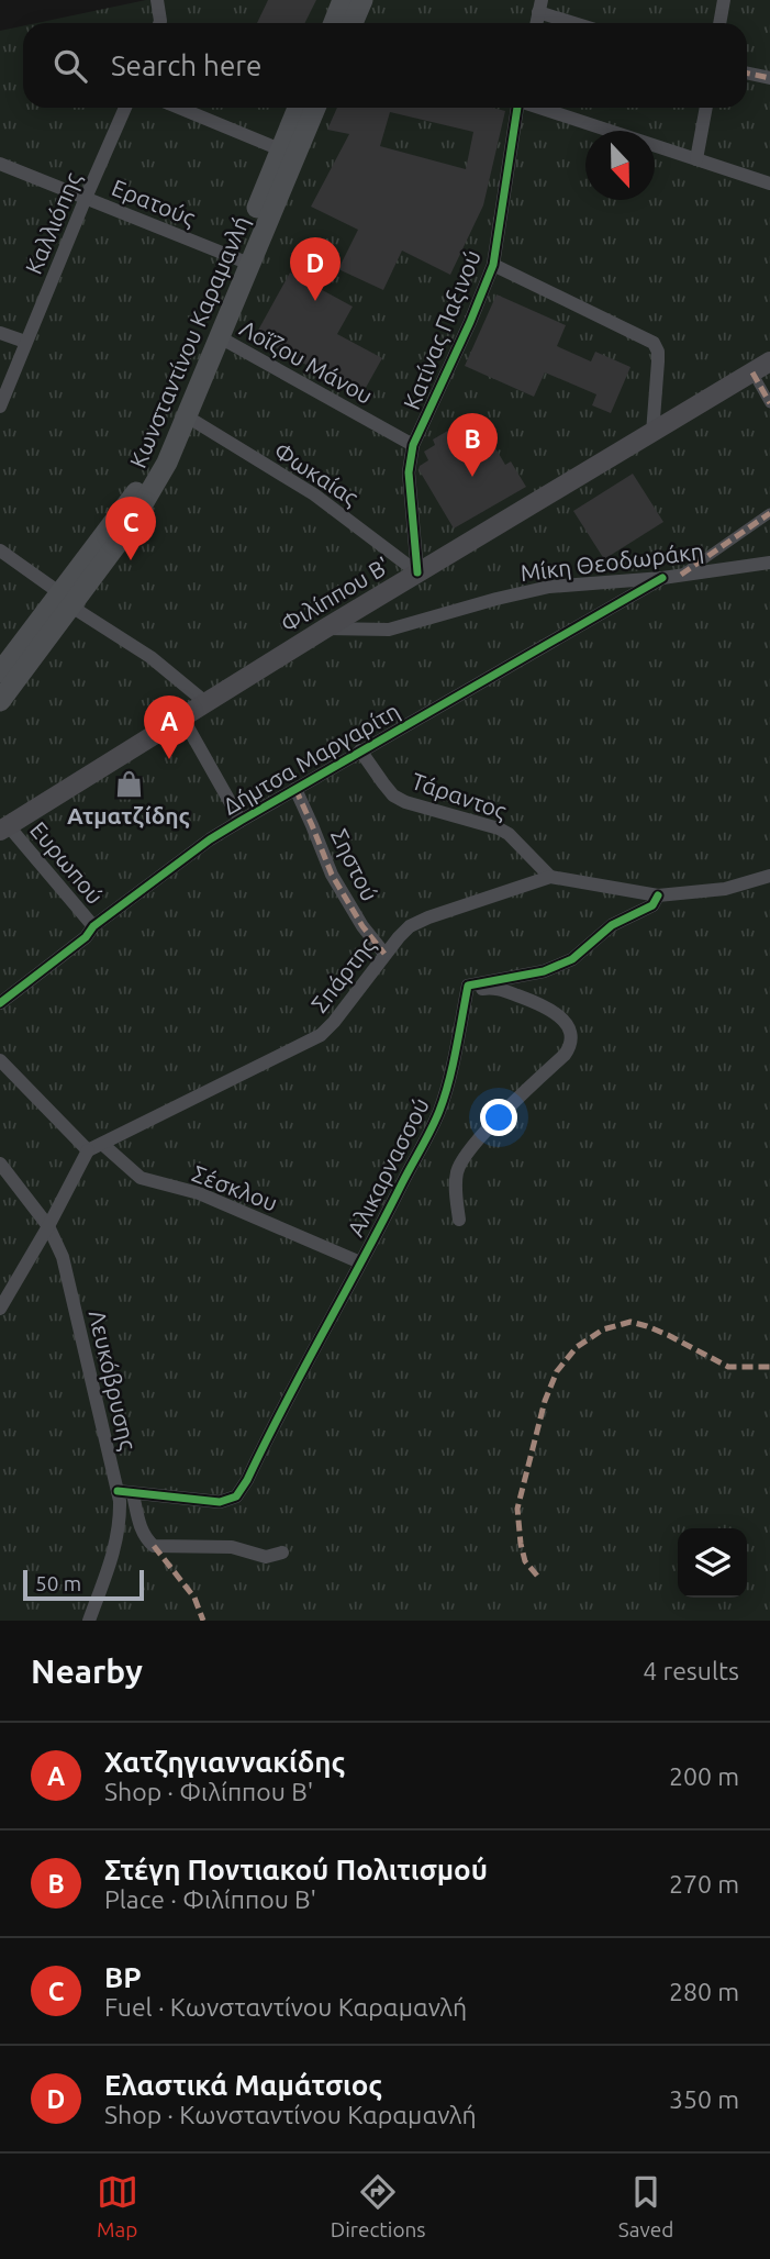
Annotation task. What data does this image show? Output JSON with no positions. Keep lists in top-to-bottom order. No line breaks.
{"streets":{"main road":["Κωνσταντίνου Καραμανλή","Φιλίππου Β'"],"street":["Ερατούς","Καλλιόπης","Κατίνας Παξινού","Λοΐζου Μάνου","Φωκαίας","Μίκη Θεοδωράκη","Δήμτσα Μαργαρίτη","Τάραντος","Ευρωπού","Σηστού","Σπάρτης","Αλικαρνασσού","Σέσκλου","Λευκόβρυσης"]},"crossings":[["Ερατούς","Καλλιόπης"],["Ερατούς","Κωνσταντίνου Καραμανλή"],["Κατίνας Παξινού","Λοΐζου Μάνου"],["Κατίνας Παξινού","Φωκαίας"],["Κατίνας Παξινού","Φιλίππου Β'"],["Κωνσταντίνου Καραμανλή","Λοΐζου Μάνου"],["Κωνσταντίνου Καραμανλή","Φωκαίας"],["Φωκαίας","Φιλίππου Β'"],["Μίκη Θεοδωράκη","Φιλίππου Β'"],["Μίκη Θεοδωράκη","Δήμτσα Μαργαρίτη"],["Φιλίππου Β'","Ευρωπού"],["Δήμτσα Μαργαρίτη","Τάραντος"],["Δήμτσα Μαργαρίτη","Ευρωπού"],["Δήμτσα Μαργαρίτη","Σηστού"],["Τάραντος","Σπάρτης"],["Σηστού","Σπάρτης"],["Σπάρτης","Σέσκλου"],["Αλικαρνασσού","Σέσκλου"],["Αλικαρνασσού","Λευκόβρυσης"]],"places":{"shop":["Ατματζίδης"]},"scale_bar":"50 m","north":"bottom","page":{"search":"Search here","pins":["D","B","C","A"],"scale":"50 m","heading":["Nearby","4 results"],"list":[{"mark":"A","name":"Χατζηγιαννακίδης","note":"Shop · Φιλίππου Β'","value":"200 m"},{"mark":"B","name":"Στέγη Ποντιακού Πολιτισμού","note":"Place · Φιλίππου Β'","value":"270 m"},{"mark":"C","name":"BP","note":"Fuel · Κωνσταντίνου Καραμανλή","value":"280 m"},{"mark":"D","name":"Ελαστικά Μαμάτσιος","note":"Shop · Κωνσταντίνου Καραμανλή","value":"350 m"}],"nav":["Map","Directions","Saved"]}}
